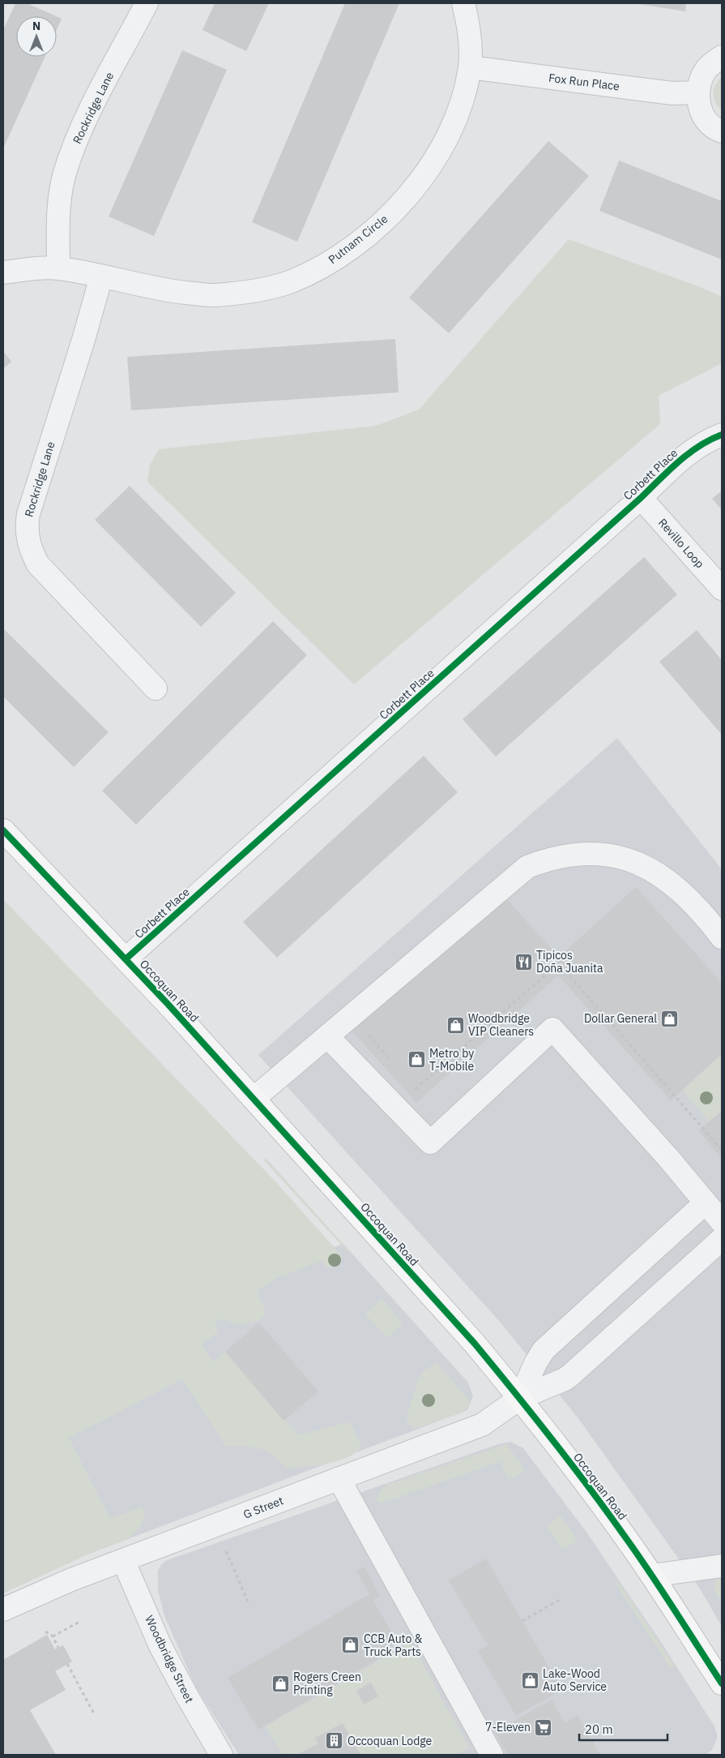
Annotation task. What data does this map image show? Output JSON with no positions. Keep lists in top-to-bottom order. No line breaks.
{"streets":{"main road":["Occoquan Road"],"street":["Fox Run Place","Rockridge Lane","Putnam Circle","Corbett Place","Revillo Loop","G Street","Woodbridge Street"]},"crossings":[["Fox Run Place","Putnam Circle"],["Rockridge Lane","Putnam Circle"],["Corbett Place","Revillo Loop"],["Corbett Place","Occoquan Road"],["Occoquan Road","G Street"],["G Street","Woodbridge Street"]],"places":{"restaurant":["Tipicos Doña Juanita"],"shop":["Dollar General","Woodbridge VIP Cleaners","Metro by T-Mobile","CCB Auto & Truck Parts","Lake-Wood Auto Service","Rogers Creen Printing"],"supermarket":["7-Eleven"],"building":["Occoquan Lodge"]},"scale_bar":"20 m","north":"top"}
